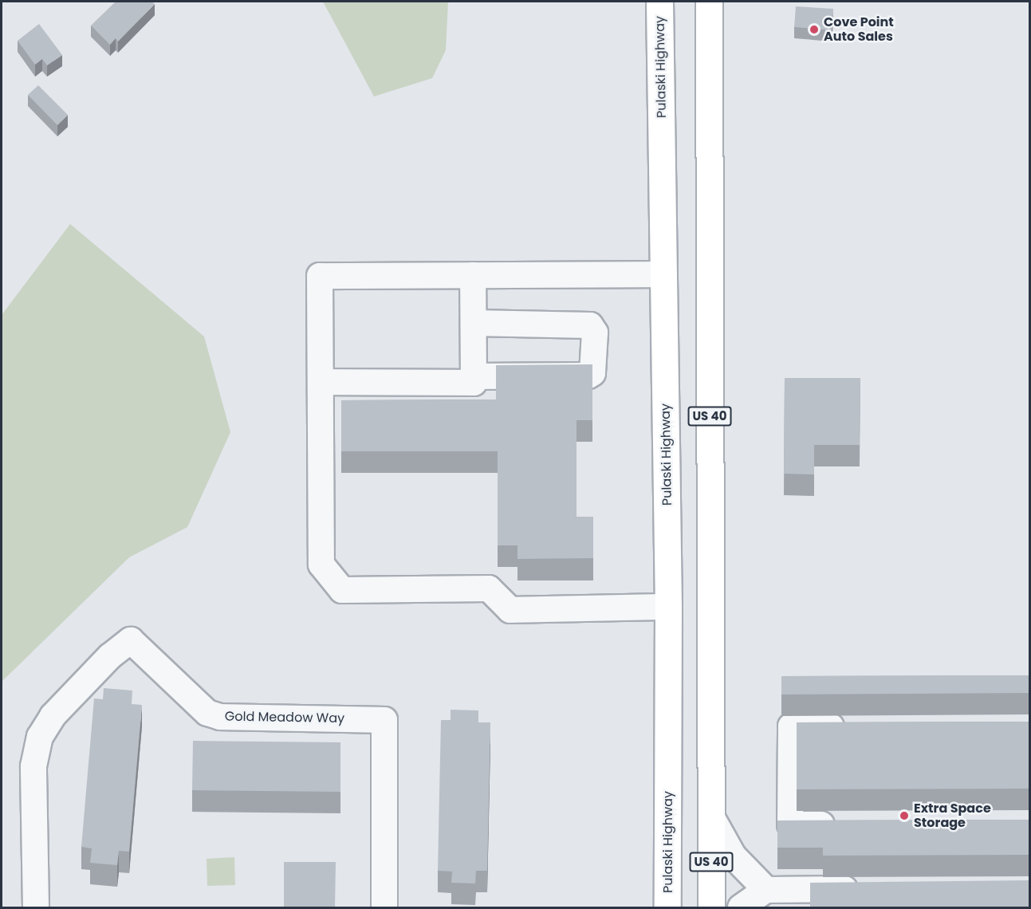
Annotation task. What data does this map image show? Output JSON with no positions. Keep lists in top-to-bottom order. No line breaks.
{"streets":{"highway":["Pulaski Highway","US 40"],"street":["Gold Meadow Way"]},"places":["Cove Point Auto Sales","Extra Space Storage"]}
